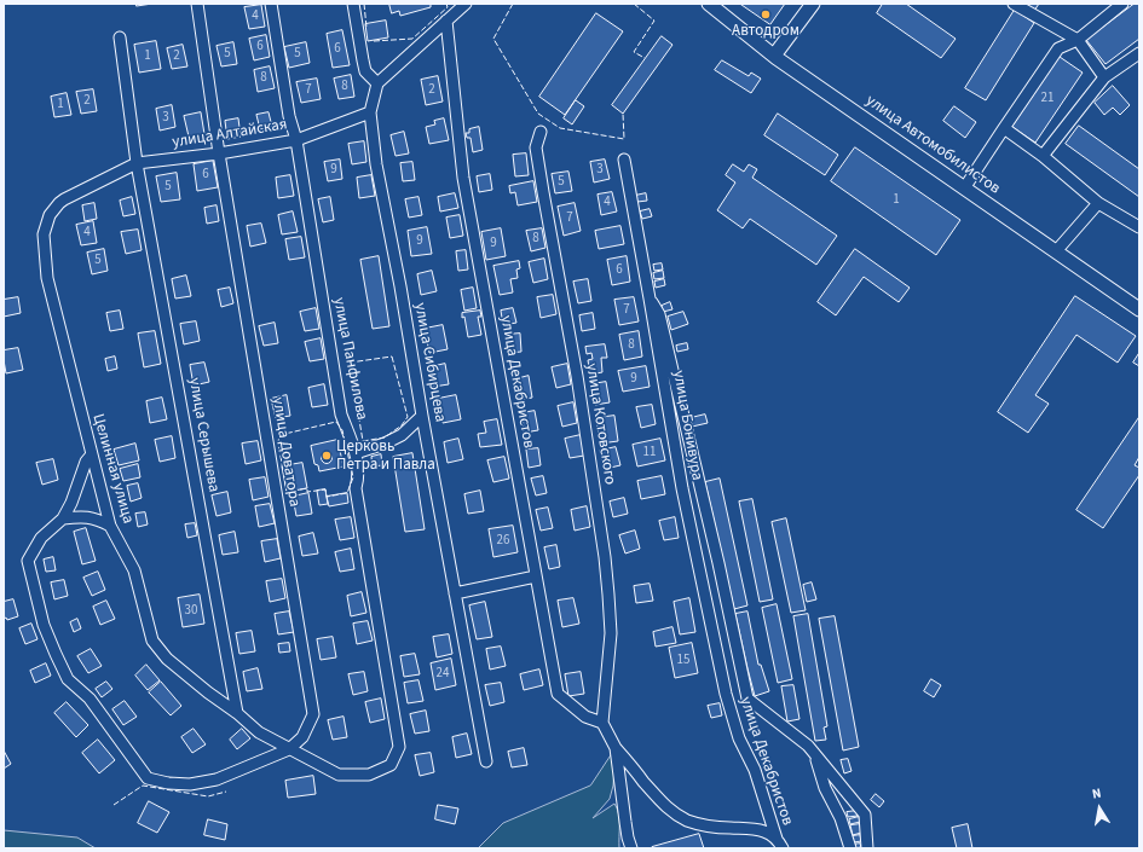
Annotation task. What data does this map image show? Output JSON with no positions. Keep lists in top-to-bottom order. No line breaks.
{"streets":{"street":["улица Алтайская","улица Автомобилистов","улица Панфилова","улица Сибирцева","улица Декабристов","улица Котовского","улица Бонивура","улица Серышева","улица Доватора","Целинная улица"]},"crossings":[["улица Алтайская","улица Панфилова"],["улица Алтайская","улица Сибирцева"],["улица Алтайская","улица Серышева"],["улица Алтайская","улица Доватора"],["улица Алтайская","Целинная улица"],["улица Панфилова","Целинная улица"],["улица Декабристов","улица Котовского"],["улица Декабристов","улица Бонивура"],["улица Серышева","Целинная улица"],["улица Доватора","Целинная улица"]],"places":["Автодром","Церковь Петра и Павла"],"house_numbers":["4","6","6","5","5","1","2","8","8","7","2","21","2","1","3","9","3","6","5","5","1","4","7","4","8","9","9","5","6","7","8","9","11","26","30","15","24"],"north":"top"}
